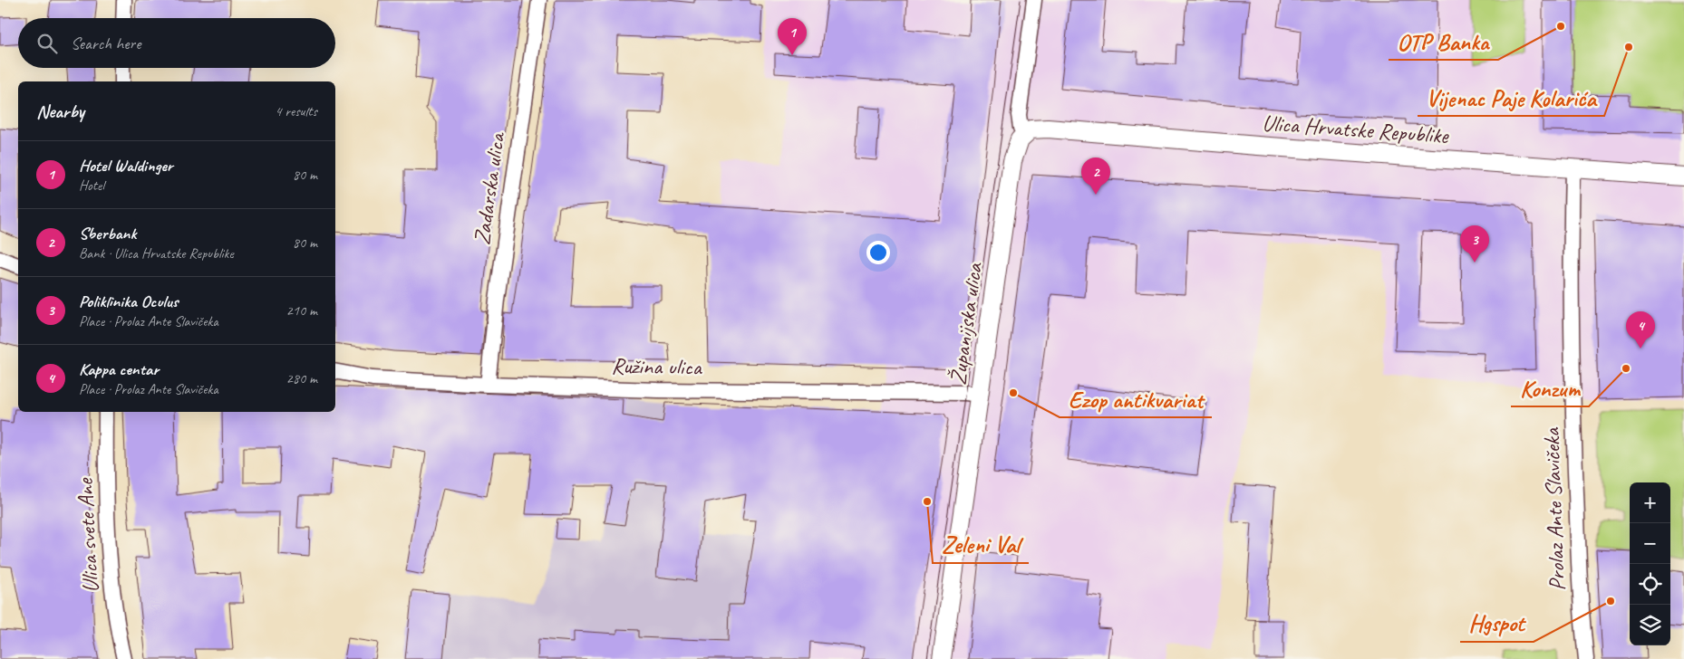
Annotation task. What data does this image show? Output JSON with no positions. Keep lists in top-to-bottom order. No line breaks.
{"streets":{"street":["Ulica Hrvatske Republike","Zadarska ulica","Županijska ulica","Ružina ulica","Prolaz Ante Slavičeka","Ulica svete Ane"]},"crossings":[["Ulica Hrvatske Republike","Županijska ulica"],["Ulica Hrvatske Republike","Prolaz Ante Slavičeka"],["Zadarska ulica","Ružina ulica"],["Županijska ulica","Ružina ulica"]],"places":["OTP Banka","Vijenac Paje Kolarića","Konzum","Ezop antikvariat","Zeleni Val","Hgspot"],"page":{"pins":["1","2","3","4"],"search":"Search here","heading":["Nearby","4 results"],"list":[{"mark":"1","name":"Hotel Waldinger","note":"Hotel","value":"80 m"},{"mark":"2","name":"Sberbank","note":"Bank · Ulica Hrvatske Republike","value":"80 m"},{"mark":"3","name":"Poliklinika Oculus","note":"Place · Prolaz Ante Slavičeka","value":"210 m"},{"mark":"4","name":"Kappa centar","note":"Place · Prolaz Ante Slavičeka","value":"280 m"}],"map_buttons":["+","−"]}}
